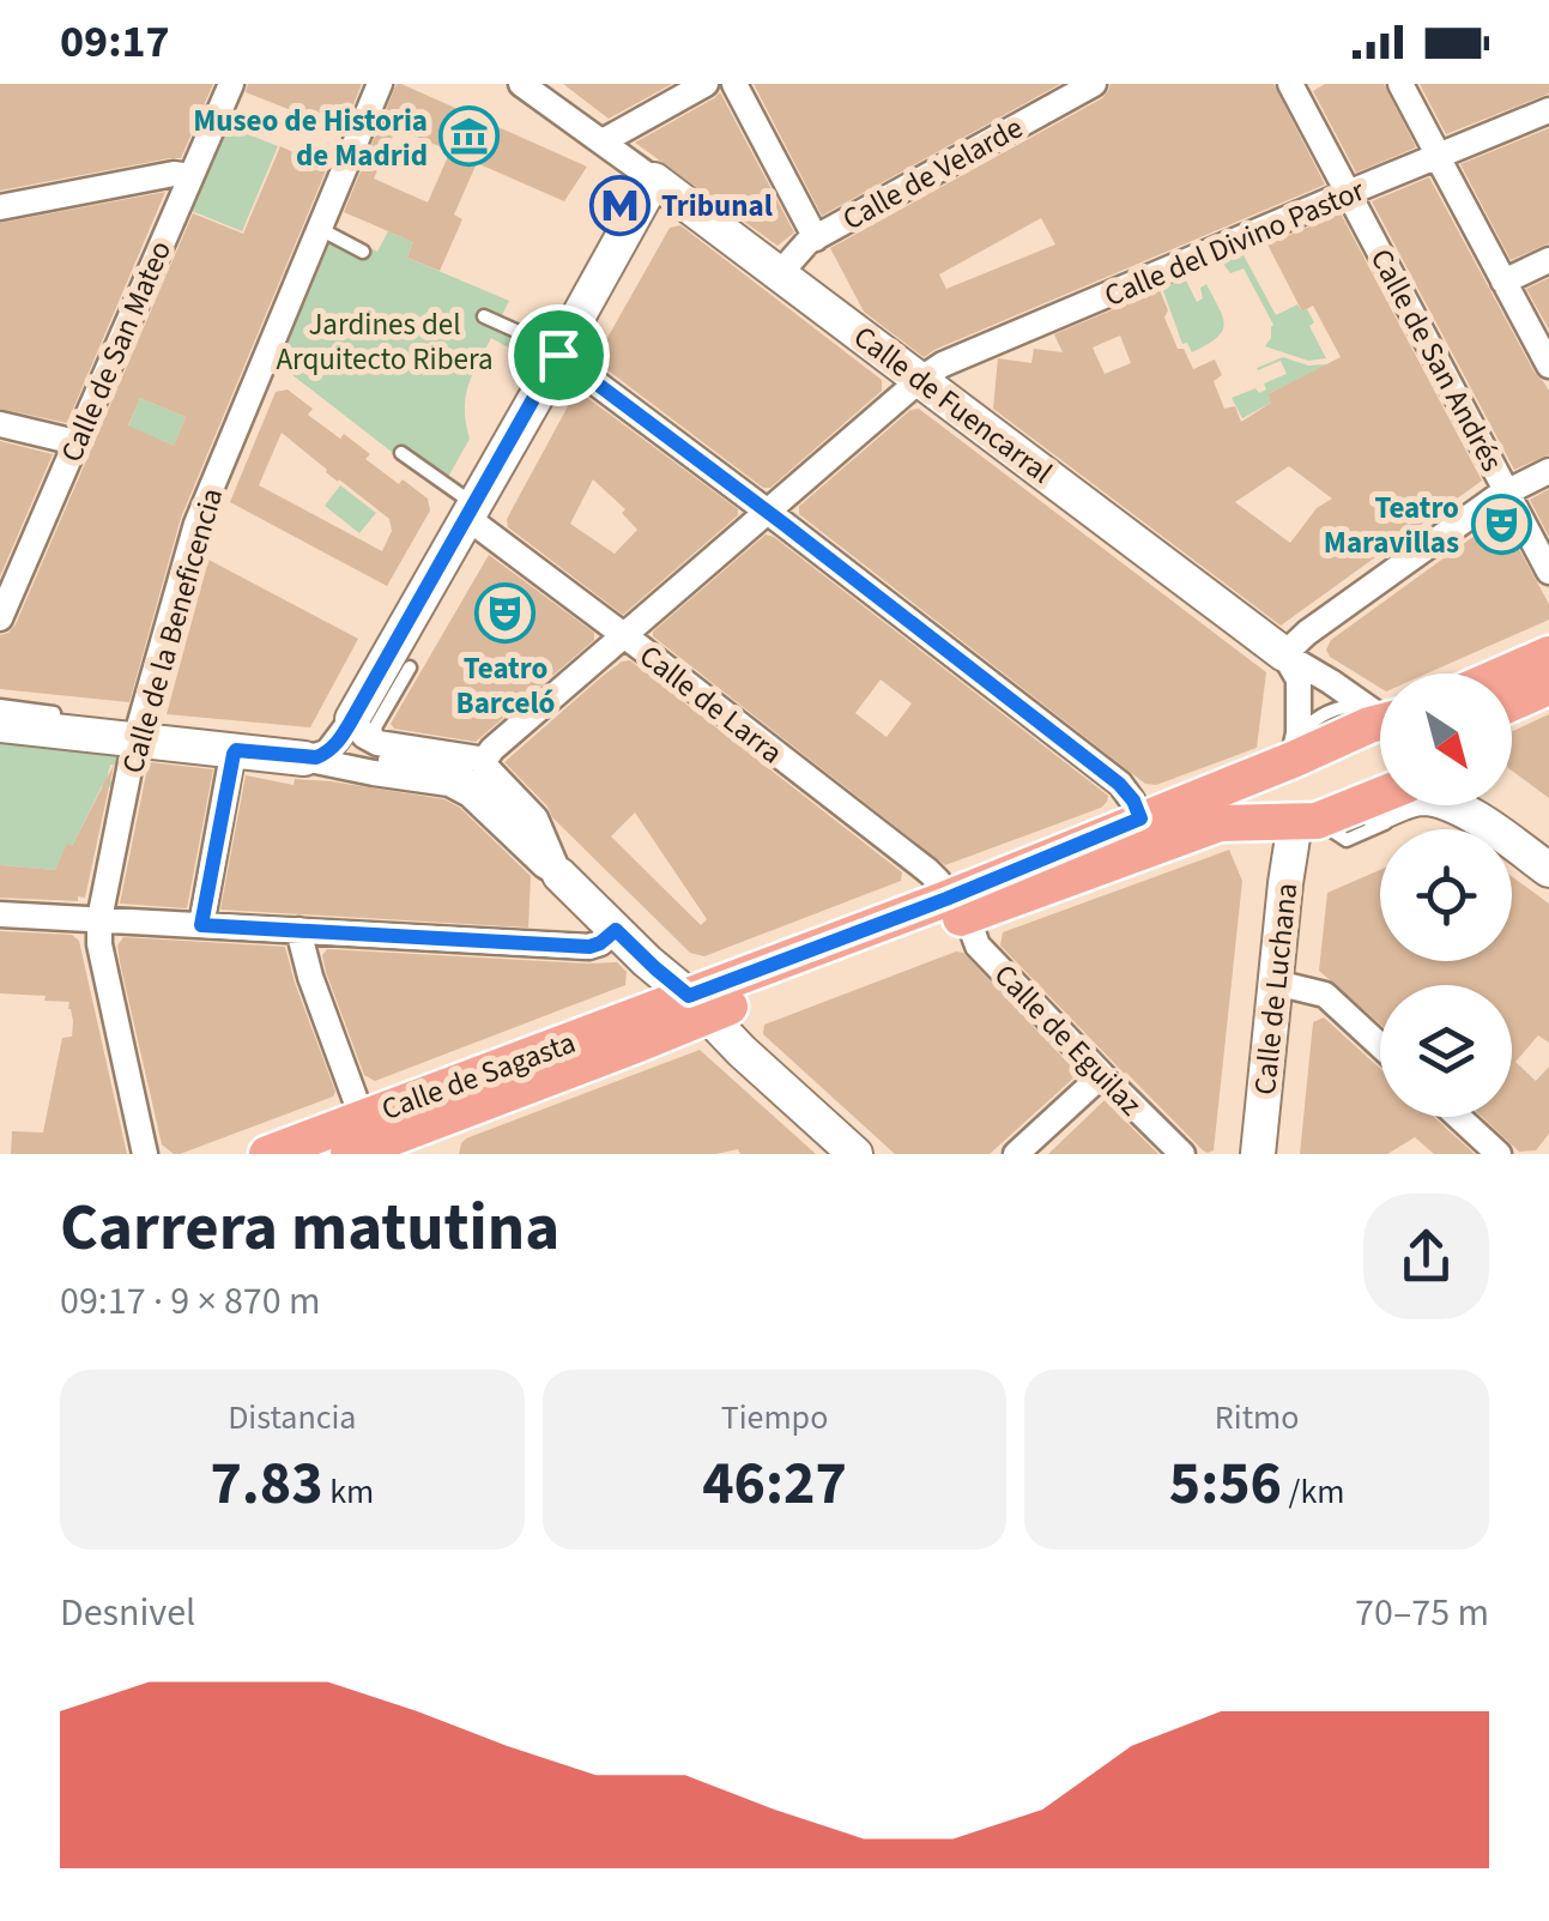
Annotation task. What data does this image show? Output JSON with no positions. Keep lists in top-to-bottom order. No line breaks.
{"streets":{"main road":["Calle de Sagasta"],"street":["Calle de Velarde","Calle del Divino Pastor","Calle de San Mateo","Calle de San Andrés","Calle de Fuencarral","Calle de la Beneficencia","Calle de Larra","Calle de Luchana","Calle de Eguilaz"]},"crossings":[["Calle de Velarde","Calle de Fuencarral"],["Calle del Divino Pastor","Calle de San Andrés"],["Calle del Divino Pastor","Calle de Fuencarral"],["Calle del Divino Pastor","Calle de Larra"],["Calle de Larra","Calle de Eguilaz"],["Calle de Larra","Calle de Sagasta"],["Calle de Luchana","Calle de Sagasta"],["Calle de Eguilaz","Calle de Sagasta"]],"parks":["Jardines del Arquitecto Ribera"],"places":{"museum":["Museo de Historia de Madrid"],"metro station":["Tribunal"],"theatre":["Teatro Maravillas","Teatro Barceló"]},"north":"bottom right","page":{"status":"09:17","heading":["Carrera matutina","09:17 · 9 × 870 m"],"stats":[["Distancia","7.83 km"],["Tiempo","46:27"],["Ritmo","5:56 /km"]],"chart":["Desnivel","70–75 m"]}}
